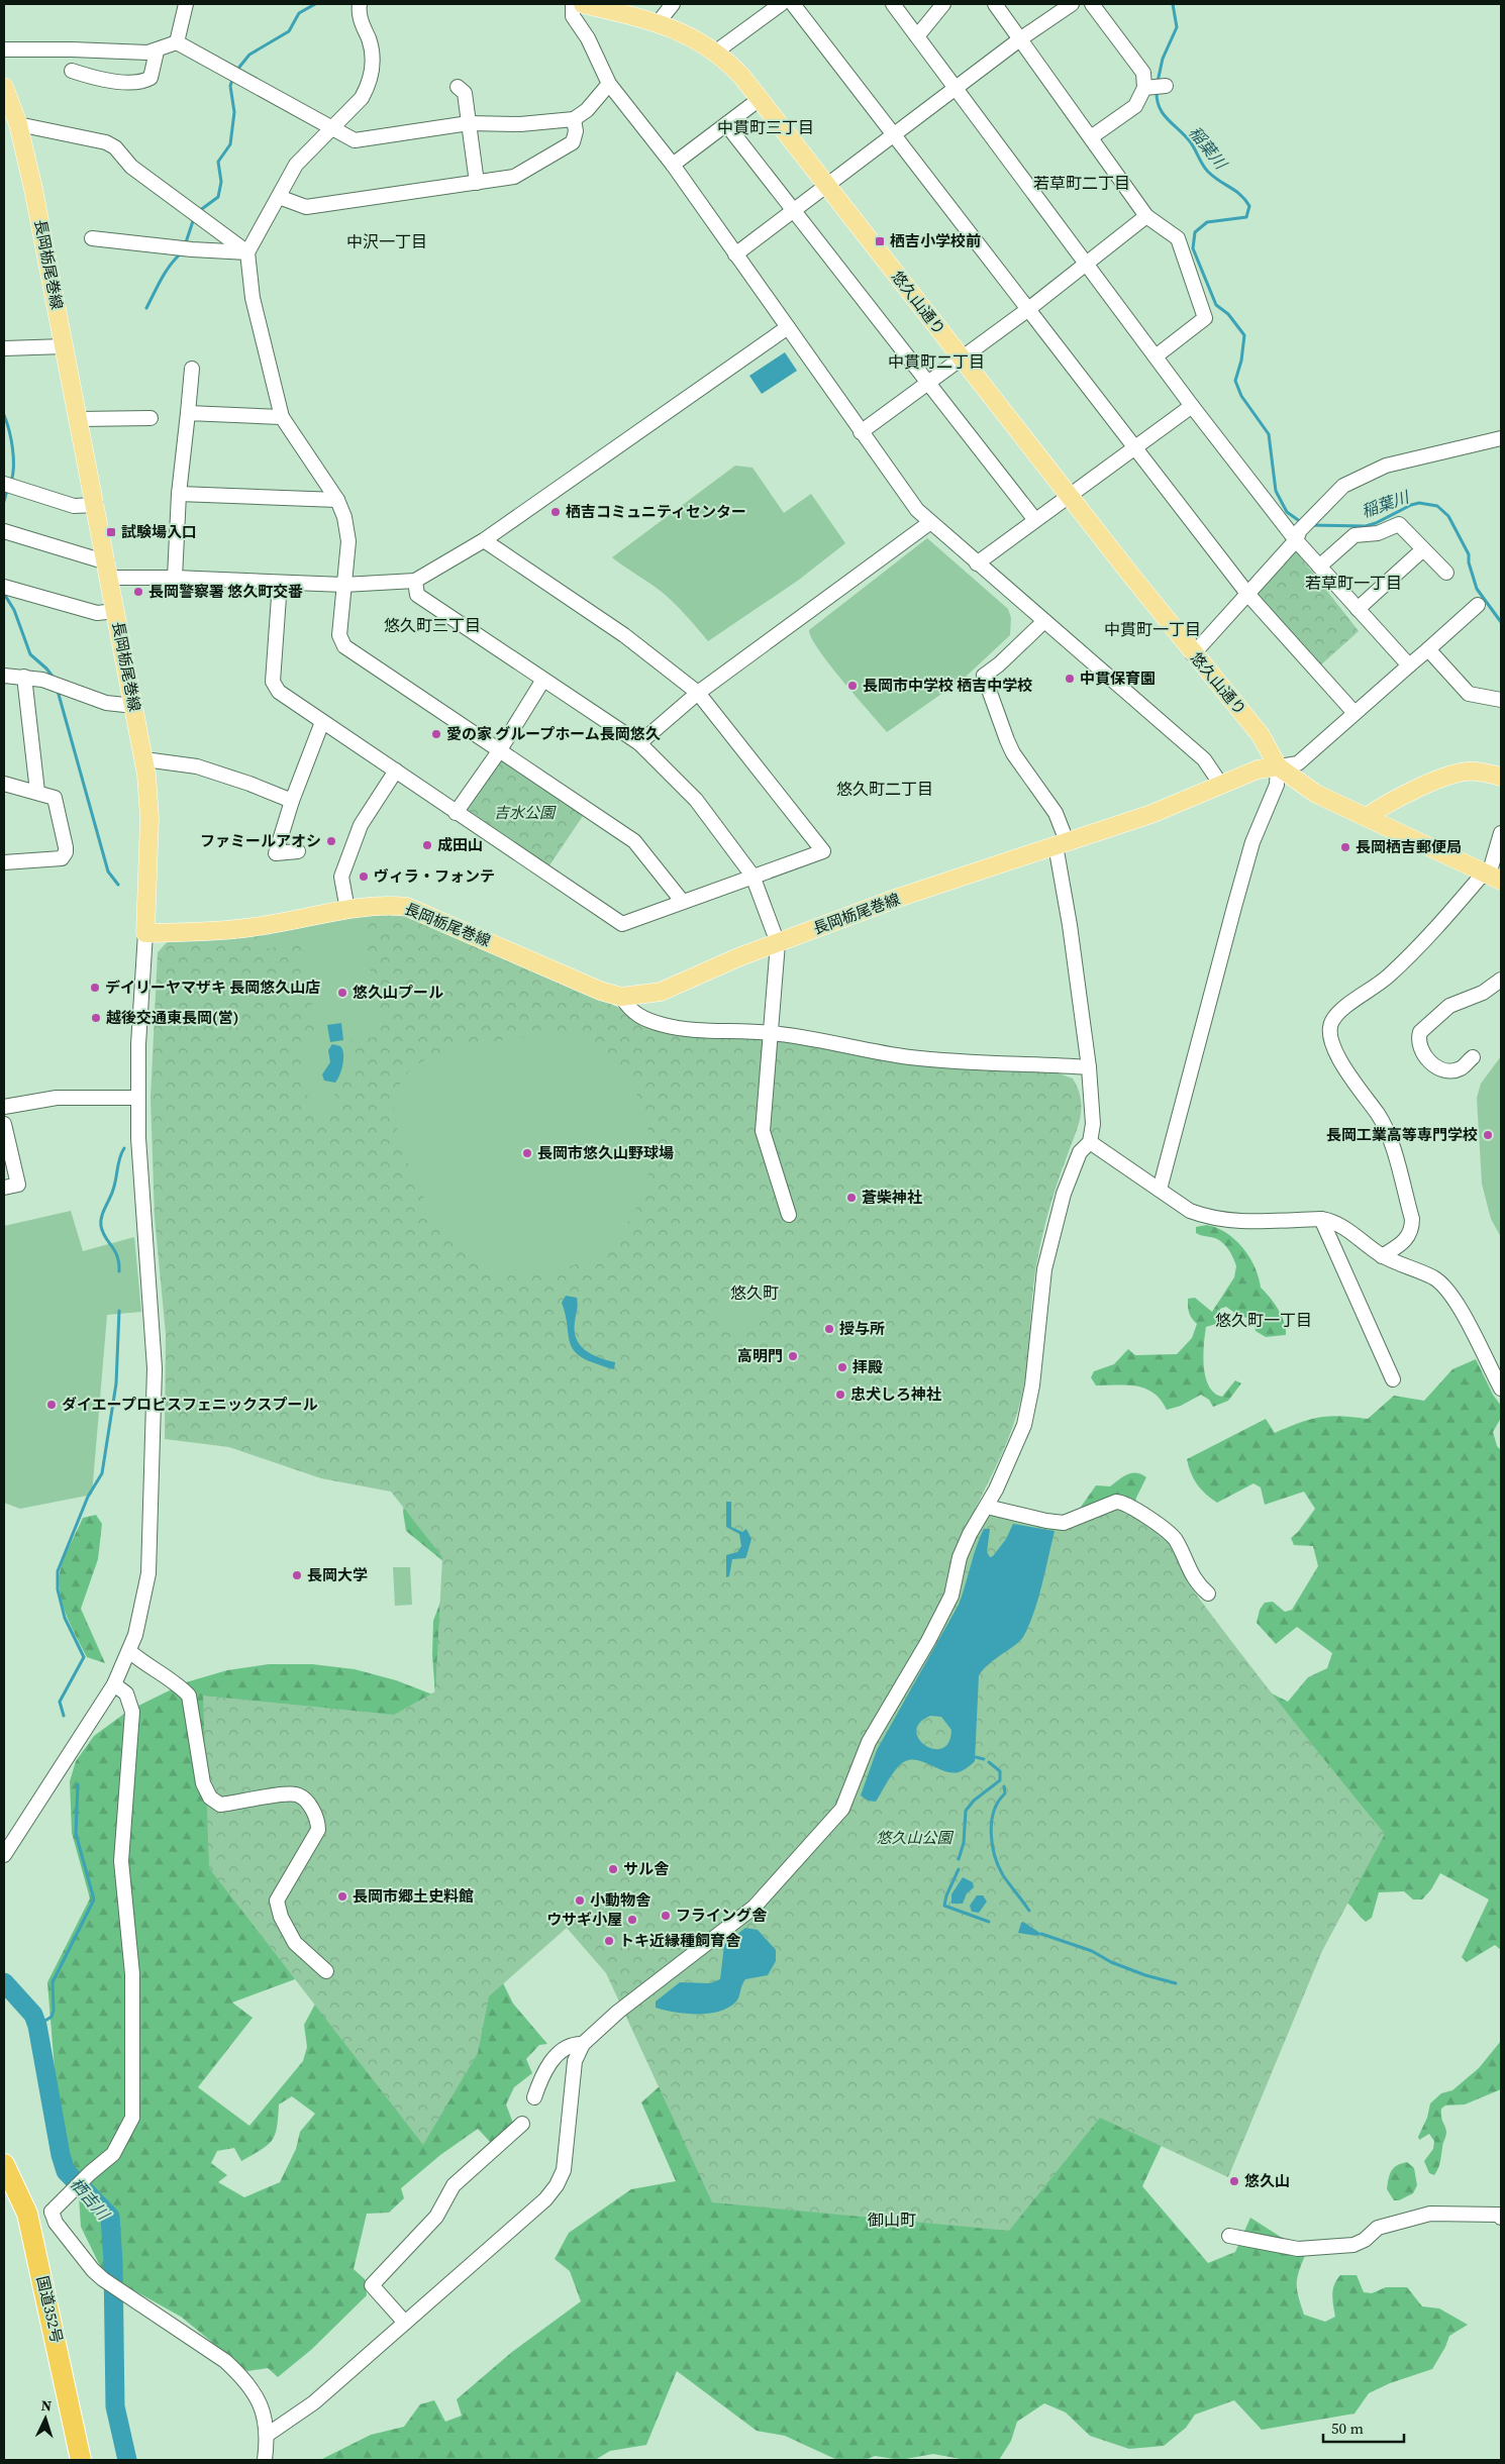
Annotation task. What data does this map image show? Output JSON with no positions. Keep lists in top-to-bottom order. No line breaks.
{"streets":{"highway":["国道352号"],"main road":["長岡栃尾巻線","悠久山通り"]},"crossings":[["長岡栃尾巻線","悠久山通り"]],"districts":["中貫町三丁目","若草町二丁目","中沢一丁目","中貫町二丁目","若草町一丁目","悠久町三丁目","中貫町一丁目","悠久町二丁目","悠久町","悠久町一丁目","御山町"],"water":["稲葉川","栖吉川"],"parks":["吉水公園","悠久山公園"],"places":{"transit":["栖吉小学校前","試験場入口"],"other":["栖吉コミュニティセンター","長岡警察署 悠久町交番","中貫保育園","長岡市中学校 栖吉中学校","愛の家 グループホーム長岡悠久","ファミールアオシ","成田山","長岡栖吉郵便局","ヴィラ・フォンテ","デイリーヤマザキ 長岡悠久山店","悠久山プール","越後交通東長岡(営)","長岡工業高等専門学校","長岡市悠久山野球場","蒼柴神社","授与所","高明門","拝殿","忠犬しろ神社","ダイエープロビスフェニックスプール","長岡大学","サル舎","長岡市郷土史料館","小動物舎","フライング舎","ウサギ小屋","トキ近縁種飼育舎","悠久山"]},"scale_bar":"50 m","north":"top"}
